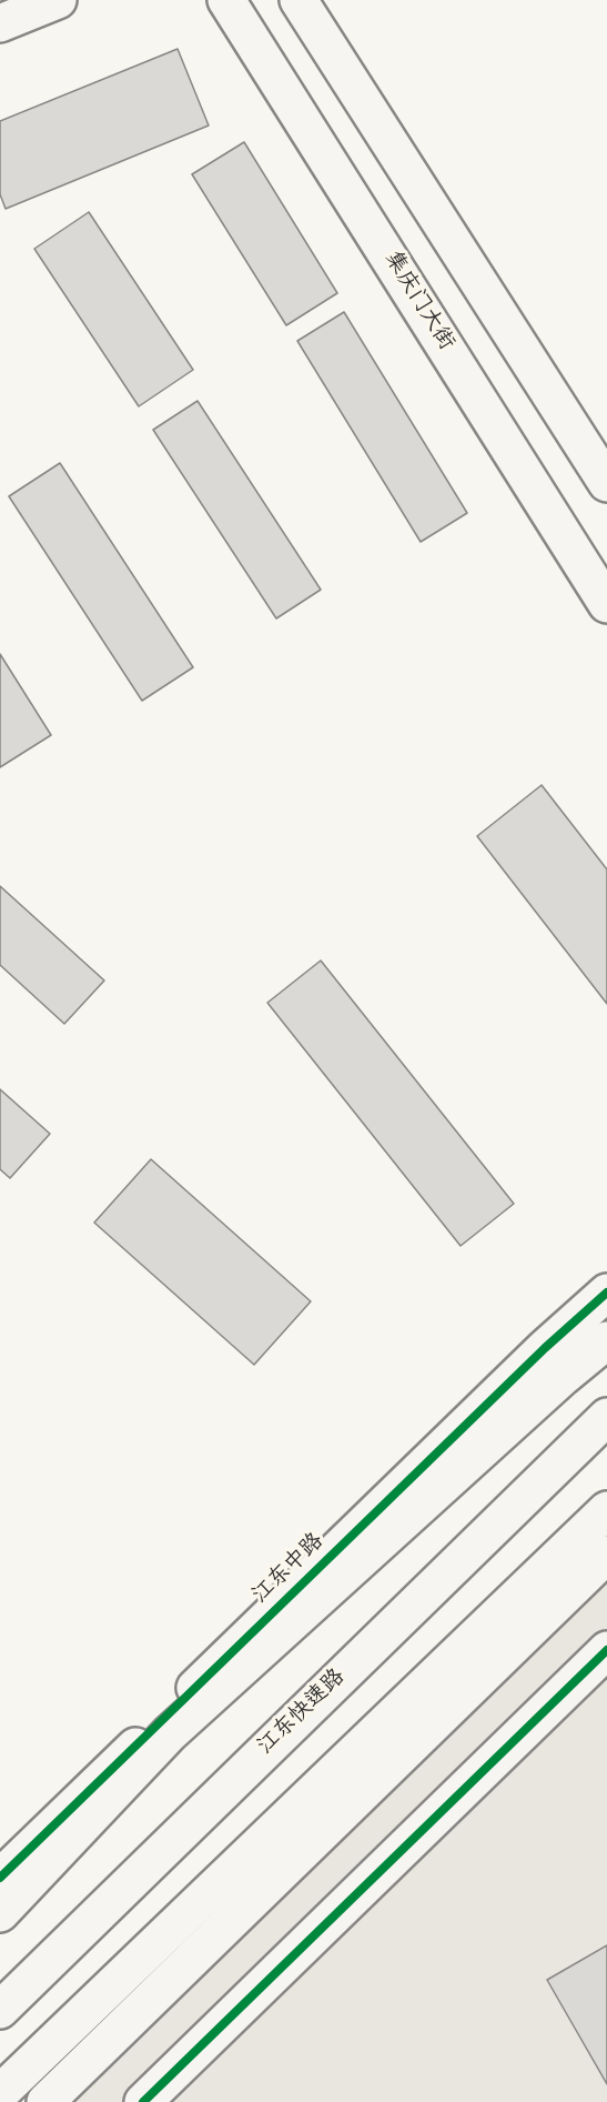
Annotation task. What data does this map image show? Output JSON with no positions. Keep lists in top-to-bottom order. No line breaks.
{"streets":{"main road":["集庆门大街","江东中路","江东快速路"]}}
